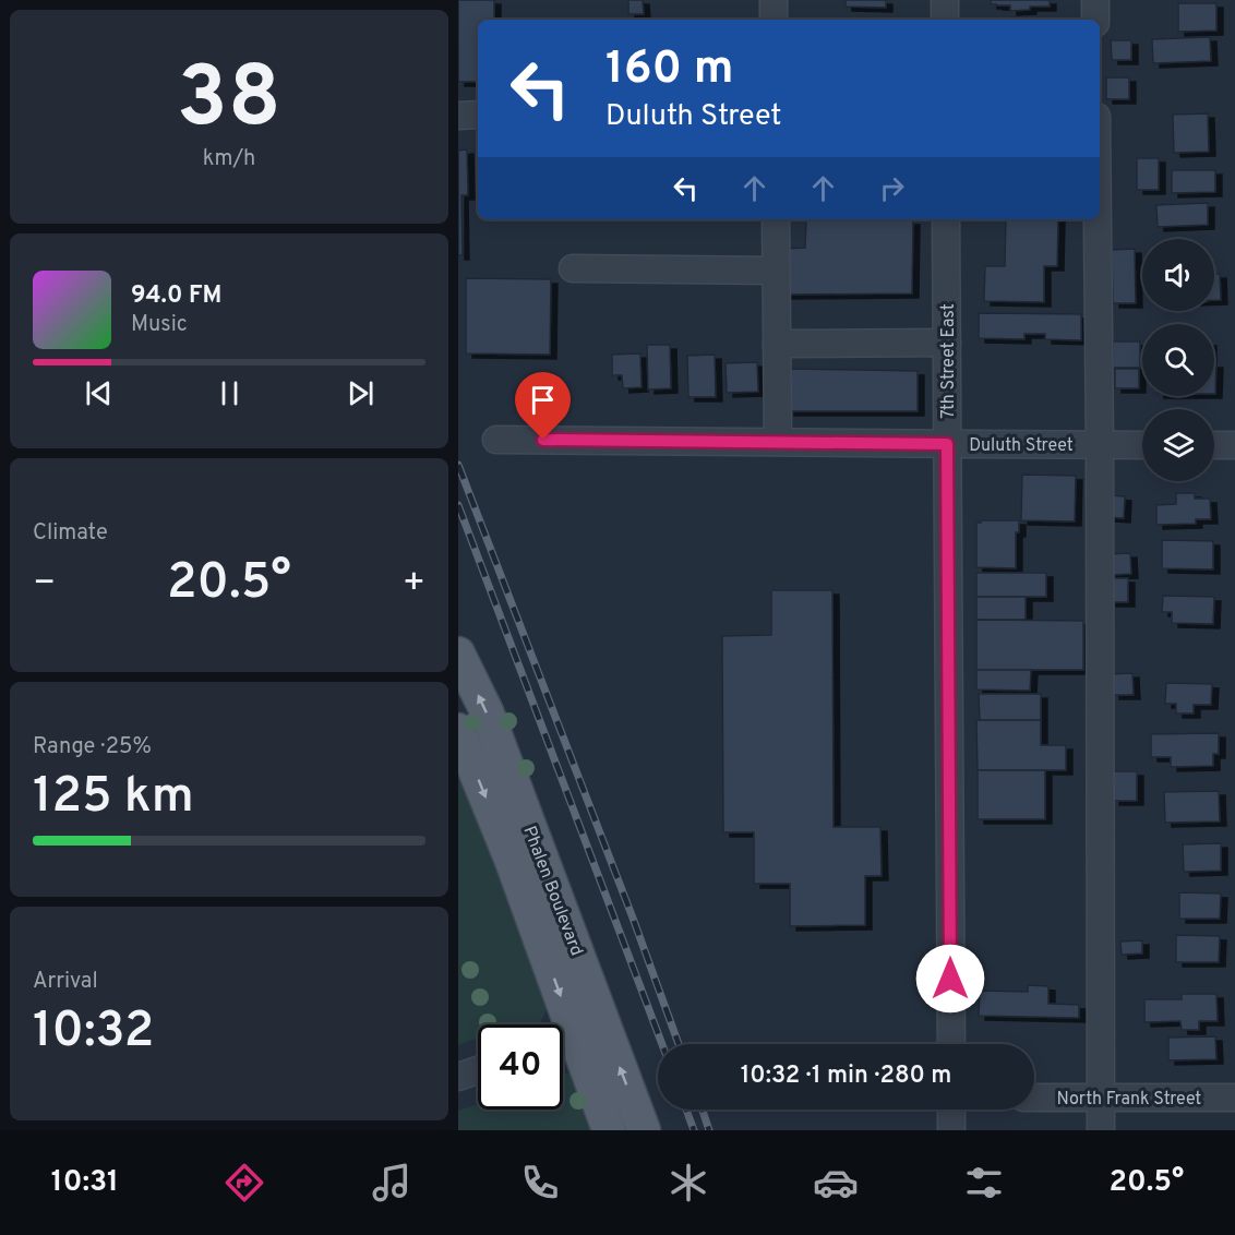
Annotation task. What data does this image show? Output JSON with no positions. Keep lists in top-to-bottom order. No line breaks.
{"streets":{"main road":["Phalen Boulevard"],"street":["7th Street East","Duluth Street","North Frank Street"]},"crossings":[["7th Street East","Duluth Street"]],"page":{"tile":[["38","km/h"],"Climate",["Range · 25%","125 km"],["Arrival","10:32"]],"turn":["160 m","Duluth Street"],"song":["94.0 FM","Music"],"heat":["−","20.5°","+"],"limit":"40","trip":"10:32 · 1 min · 280 m","tabs":["10:31","20.5°"]}}
